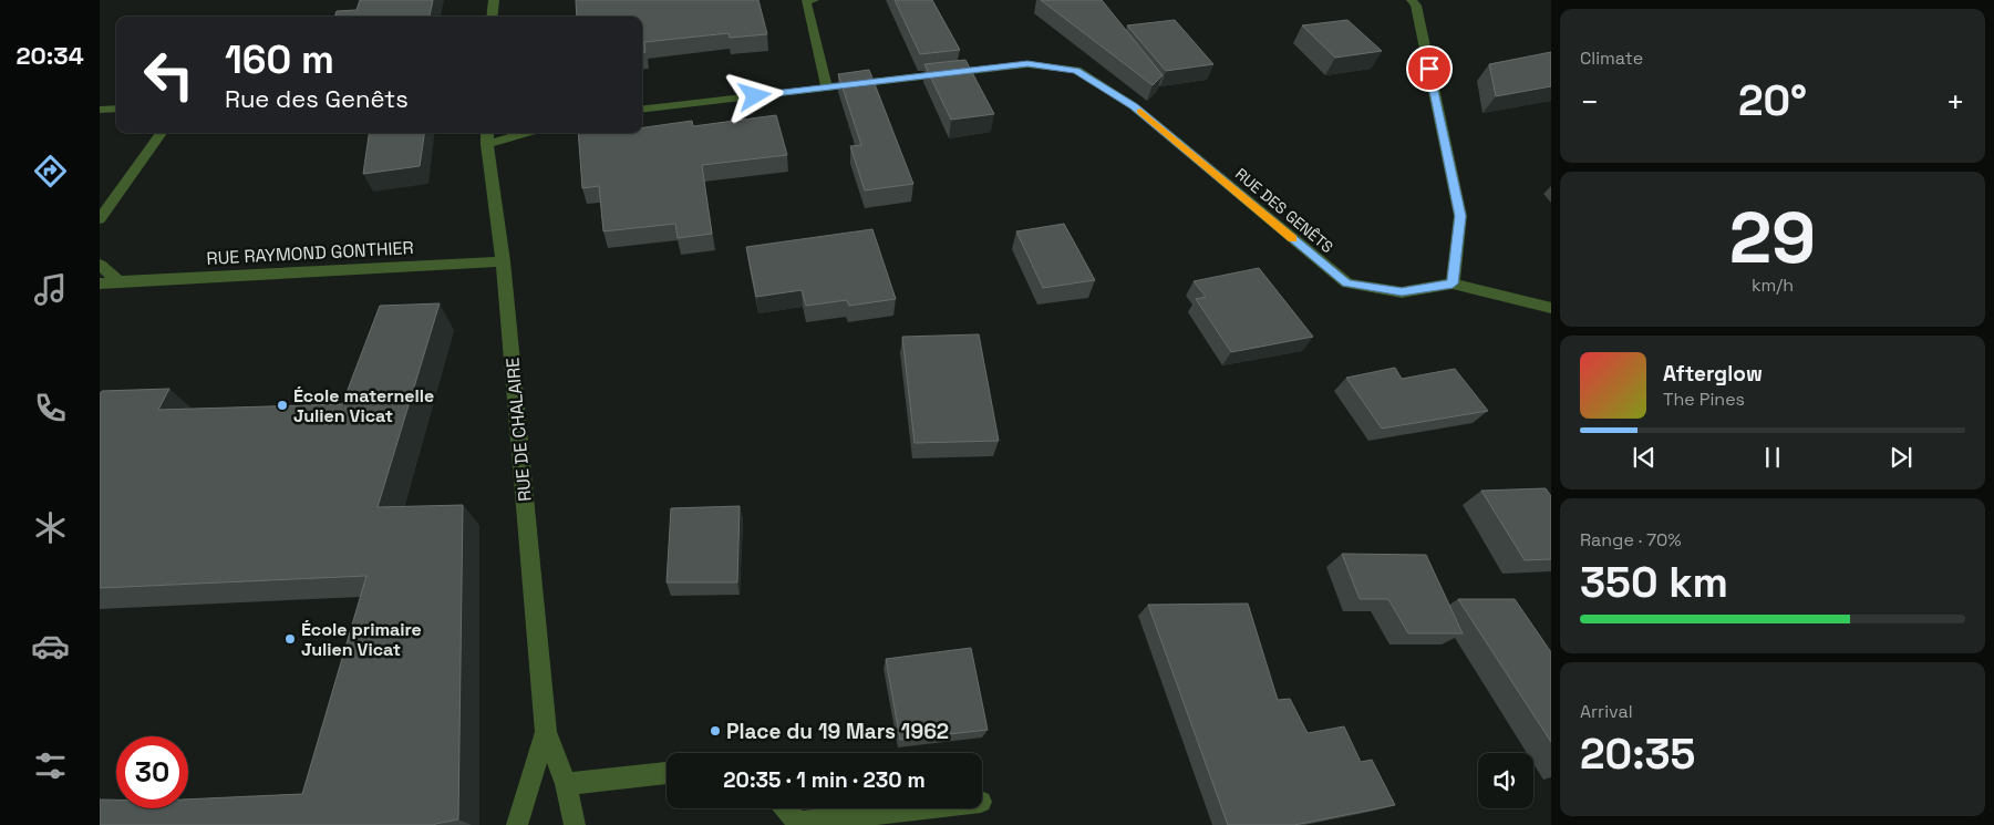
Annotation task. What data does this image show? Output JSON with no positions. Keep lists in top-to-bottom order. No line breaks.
{"streets":{"street":["RUE DES GENÊTS","RUE RAYMOND GONTHIER","RUE DE CHALAIRE"]},"crossings":[["RUE RAYMOND GONTHIER","RUE DE CHALAIRE"]],"places":["École maternelle Julien Vicat","École primaire Julien Vicat","Place du 19 Mars 1962"],"page":{"tabs":"20:34","tile":["Climate",["29","km/h"],["Range · 70%","350 km"],["Arrival","20:35"]],"turn":["160 m","Rue des Genêts"],"heat":["−","20°","+"],"song":["Afterglow","The Pines"],"limit":"30","trip":"20:35 · 1 min · 230 m"}}
